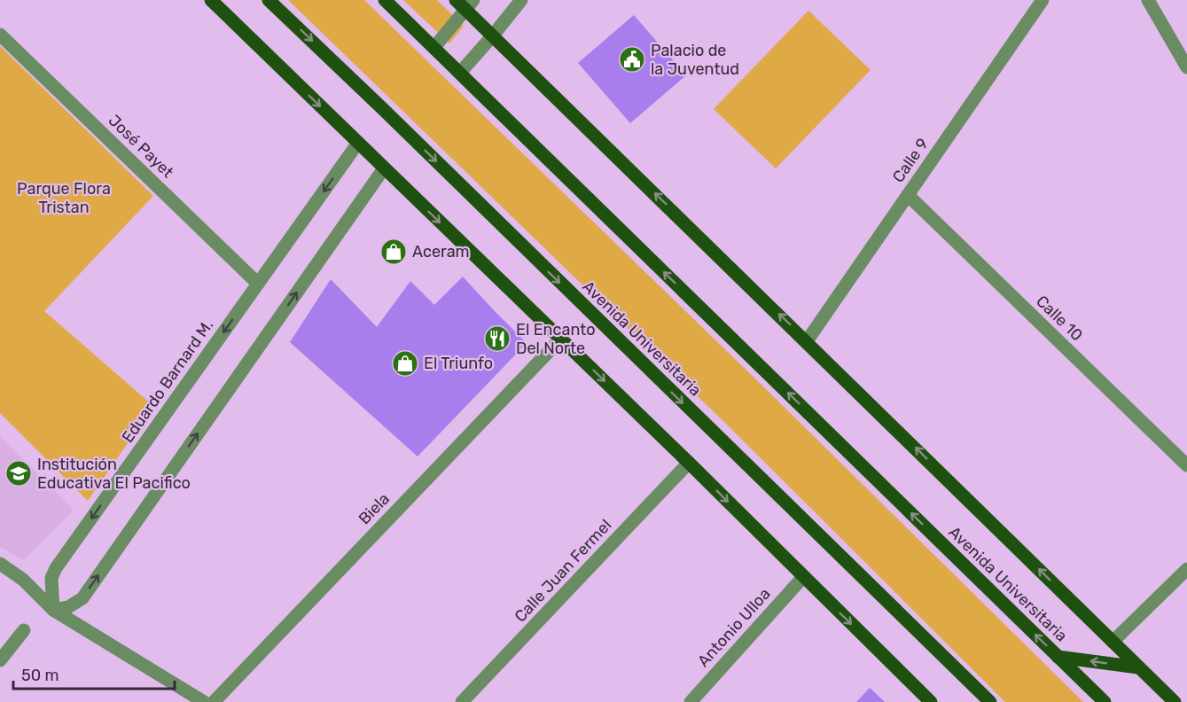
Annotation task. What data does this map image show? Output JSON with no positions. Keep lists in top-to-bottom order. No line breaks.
{"streets":{"main road":["Avenida Universitaria"],"street":["José Payet","Calle 9","Calle 10","Eduardo Barnard M.","Biela","Calle Juan Fermel","Antonio Ulloa"]},"crossings":[["José Payet","Eduardo Barnard M."],["Calle 9","Calle 10"],["Calle 9","Avenida Universitaria"]],"parks":["Parque Flora Tristan"],"places":{"public building":["Palacio de la Juventud"],"shop":["Aceram","El Triunfo"],"restaurant":["El Encanto Del Norte"],"school or university":["Institución Educativa El Pacifico"]},"scale_bar":"50 m"}
